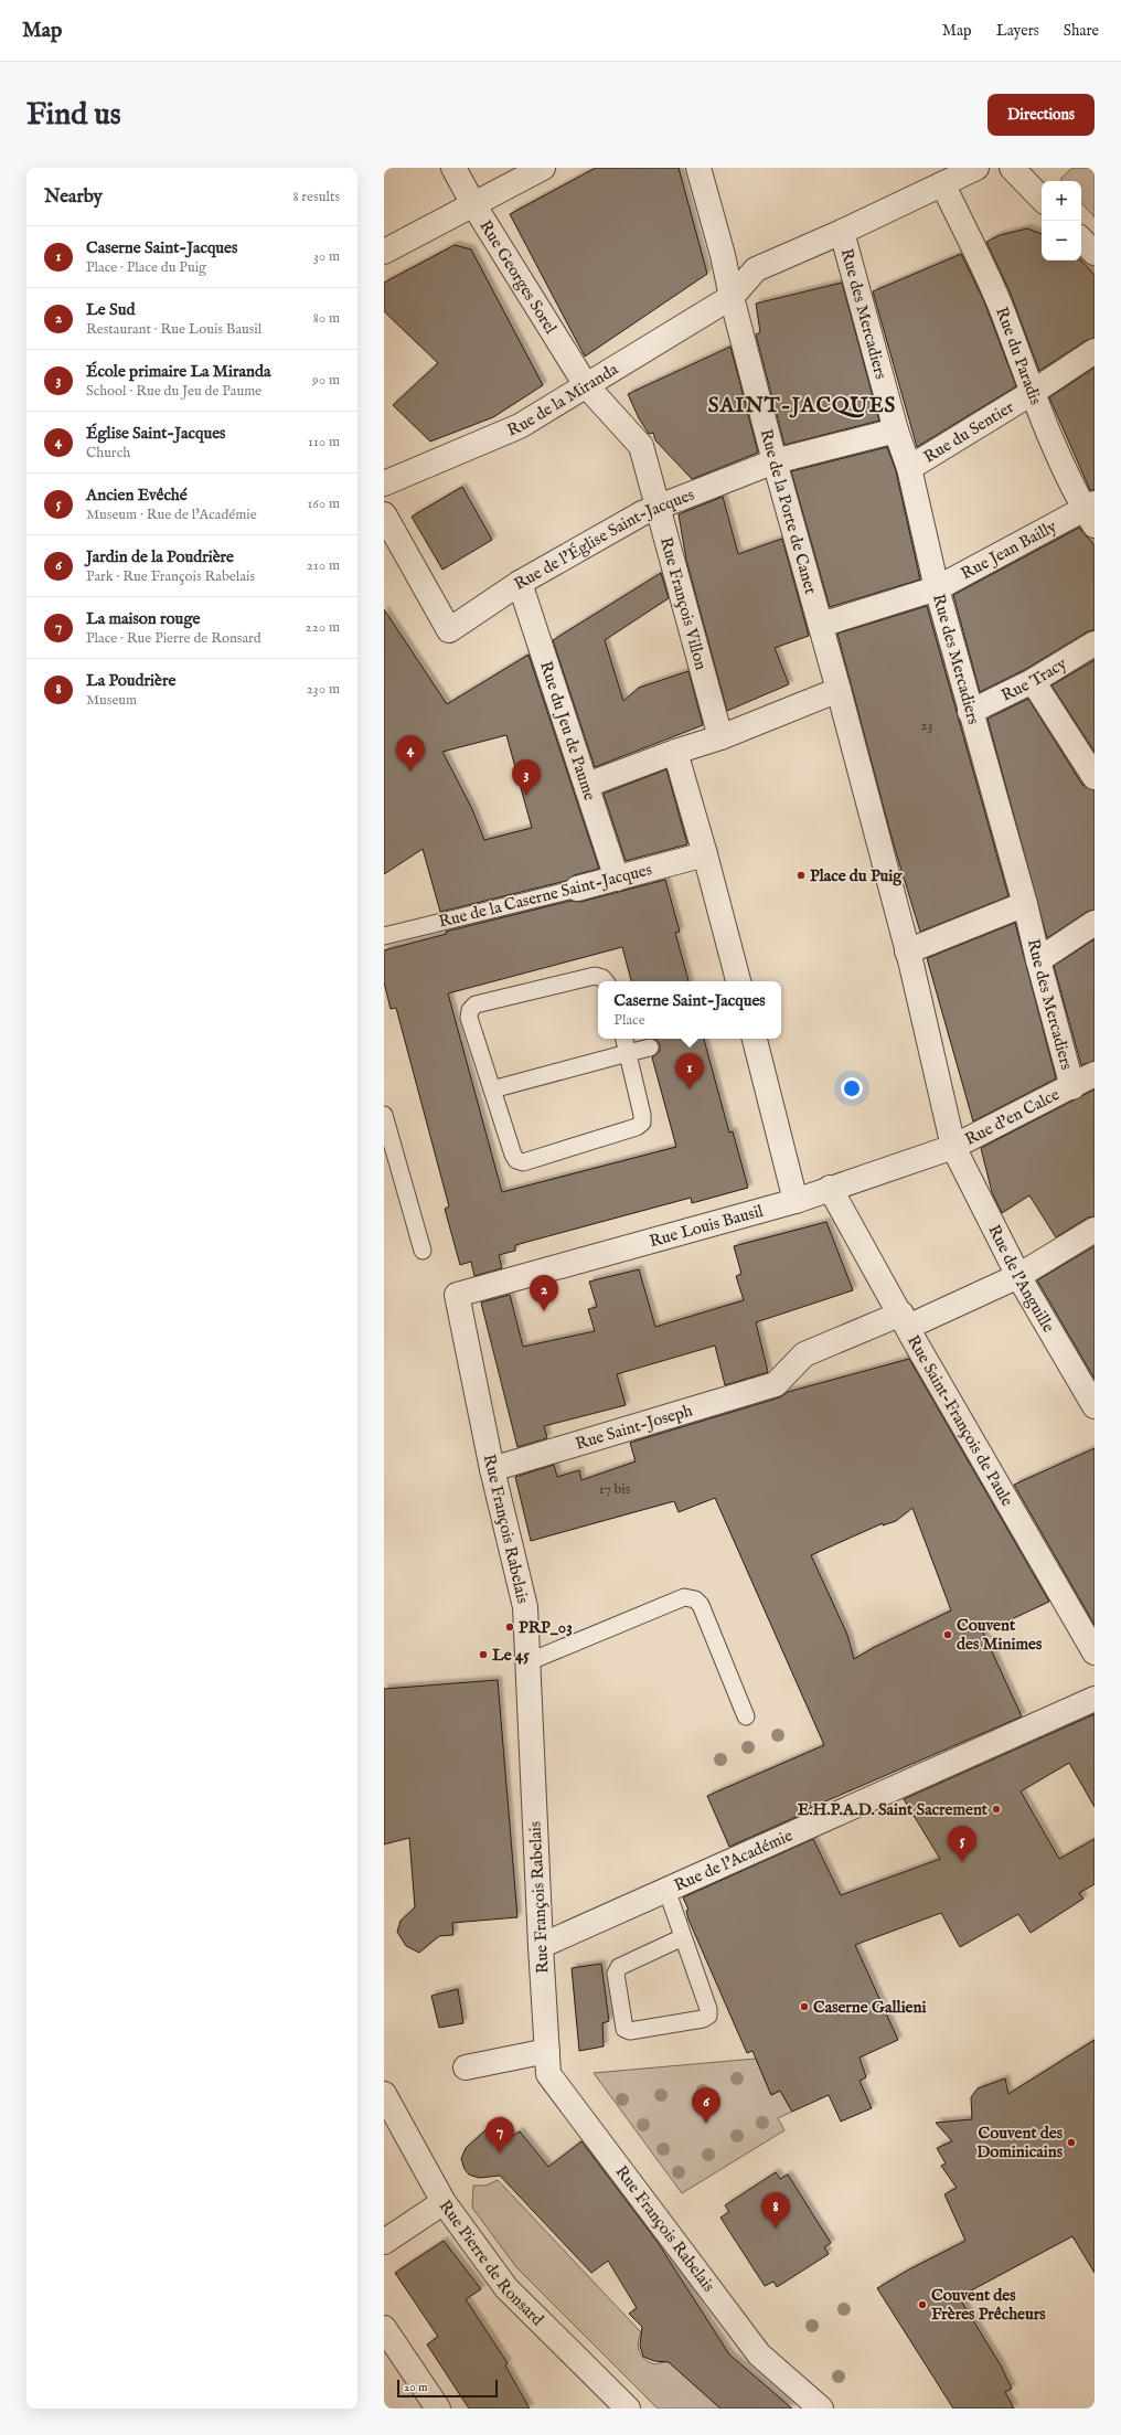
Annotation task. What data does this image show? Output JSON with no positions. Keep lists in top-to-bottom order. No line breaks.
{"streets":{"street":["Rue Georges Sorel","Rue des Mercadiers","Rue du Paradis","Rue de la Miranda","Rue du Sentier","Rue de la Porte de Canet","Rue de l'Église Saint-Jacques","Rue Jean Bailly","Rue François Villon","Rue Tracy","Rue du Jeu de Paume","Rue de la Caserne Saint-Jacques","Rue d'en Calce","Rue Louis Bausil","Rue de l'Anguille","Rue Saint-François de Paule","Rue Saint-Joseph","Rue François Rabelais","Rue de l'Académie","Rue Pierre de Ronsard"]},"crossings":[["Rue Georges Sorel","Rue de la Miranda"],["Rue Georges Sorel","Rue François Villon"],["Rue des Mercadiers","Rue de la Miranda"],["Rue des Mercadiers","Rue du Sentier"],["Rue des Mercadiers","Rue de l'Église Saint-Jacques"],["Rue des Mercadiers","Rue Jean Bailly"],["Rue des Mercadiers","Rue Tracy"],["Rue des Mercadiers","Rue d'en Calce"],["Rue du Paradis","Rue de la Miranda"],["Rue du Paradis","Rue du Sentier"],["Rue du Paradis","Rue Jean Bailly"],["Rue de la Miranda","Rue de la Porte de Canet"],["Rue de la Miranda","Rue François Villon"],["Rue de la Porte de Canet","Rue de l'Église Saint-Jacques"],["Rue de la Porte de Canet","Rue Jean Bailly"],["Rue de l'Église Saint-Jacques","Rue François Villon"],["Rue de l'Église Saint-Jacques","Rue du Jeu de Paume"],["Rue du Jeu de Paume","Rue de la Caserne Saint-Jacques"],["Rue d'en Calce","Rue Louis Bausil"],["Rue d'en Calce","Rue de l'Anguille"],["Rue Louis Bausil","Rue de l'Anguille"],["Rue Louis Bausil","Rue Saint-François de Paule"],["Rue Louis Bausil","Rue François Rabelais"],["Rue Saint-François de Paule","Rue Saint-Joseph"],["Rue Saint-Joseph","Rue François Rabelais"],["Rue François Rabelais","Rue de l'Académie"]],"districts":["SAINT-JACQUES"],"places":["Place du Puig","PRP_03","Couvent des Minimes","Le 45","E.H.P.A.D. Saint Sacrement","Caserne Gallieni","Couvent des Dominicains","Couvent des Frères Prêcheurs"],"house_numbers":["23","17 bis"],"scale_bar":"20 m","page":{"header":"Map","nav":["Map","Layers","Share"],"buttons":"Directions","title":"Find us","heading":["Nearby","8 results"],"map_buttons":["+","−"],"list":[{"mark":"1","name":"Caserne Saint-Jacques","note":"Place · Place du Puig","value":"30 m"},{"mark":"2","name":"Le Sud","note":"Restaurant · Rue Louis Bausil","value":"80 m"},{"mark":"3","name":"École primaire La Miranda","note":"School · Rue du Jeu de Paume","value":"90 m"},{"mark":"4","name":"Église Saint-Jacques","note":"Church","value":"110 m"},{"mark":"5","name":"Ancien Evêché","note":"Museum · Rue de l'Académie","value":"160 m"},{"mark":"6","name":"Jardin de la Poudrière","note":"Park · Rue François Rabelais","value":"210 m"},{"mark":"7","name":"La maison rouge","note":"Place · Rue Pierre de Ronsard","value":"220 m"},{"mark":"8","name":"La Poudrière","note":"Museum","value":"230 m"}],"pins":["4","3","1","2","5","6","7","8"],"popup":["Caserne Saint-Jacques","Place"],"scale":"20 m"}}
